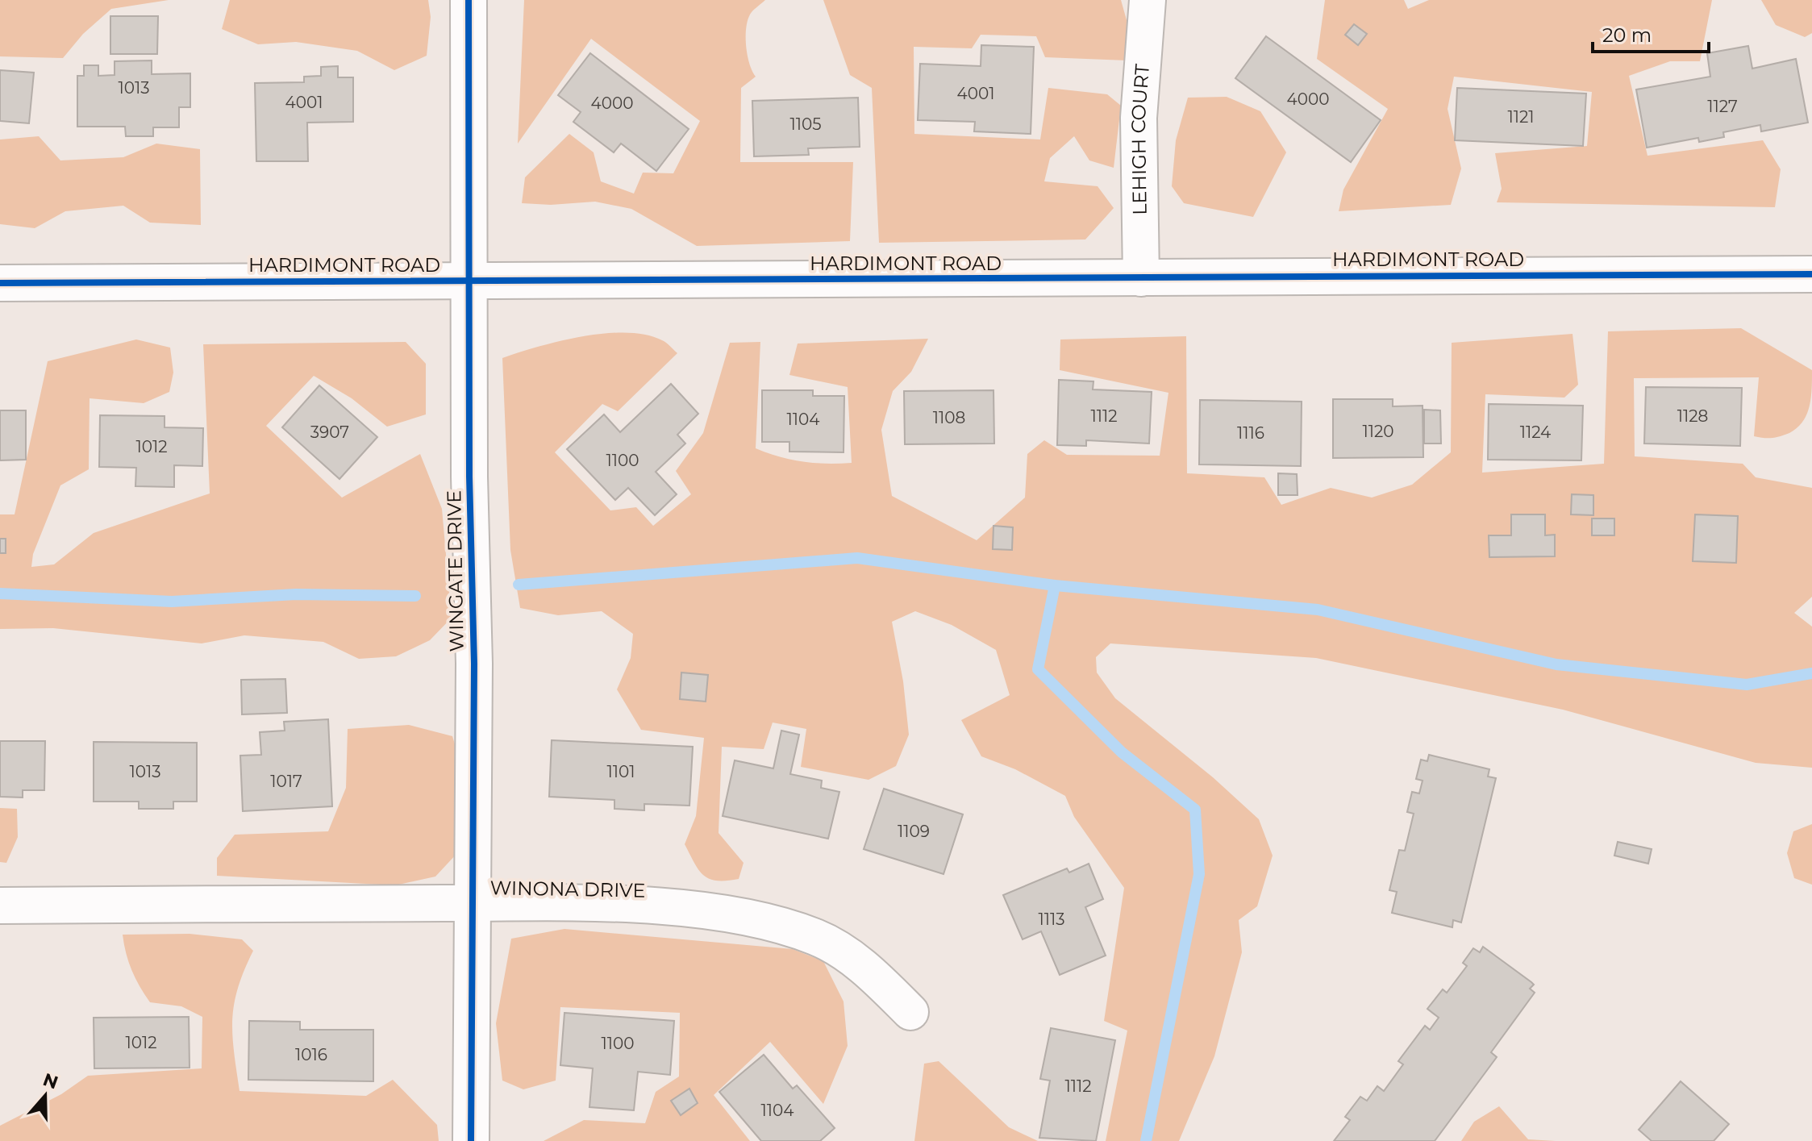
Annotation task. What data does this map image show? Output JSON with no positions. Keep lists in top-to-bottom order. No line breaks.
{"streets":{"street":["LEHIGH COURT","HARDIMONT ROAD","WINGATE DRIVE","WINONA DRIVE"]},"crossings":[["LEHIGH COURT","HARDIMONT ROAD"],["HARDIMONT ROAD","WINGATE DRIVE"],["WINGATE DRIVE","WINONA DRIVE"]],"house_numbers":["1013","4001","4000","4001","4000","1127","1121","1105","1112","1128","1108","1104","1120","3907","1124","1116","1012","1100","1013","1101","1017","1109","1113","1012","1100","1016","1112","1104"],"scale_bar":"20 m","north":"top"}
